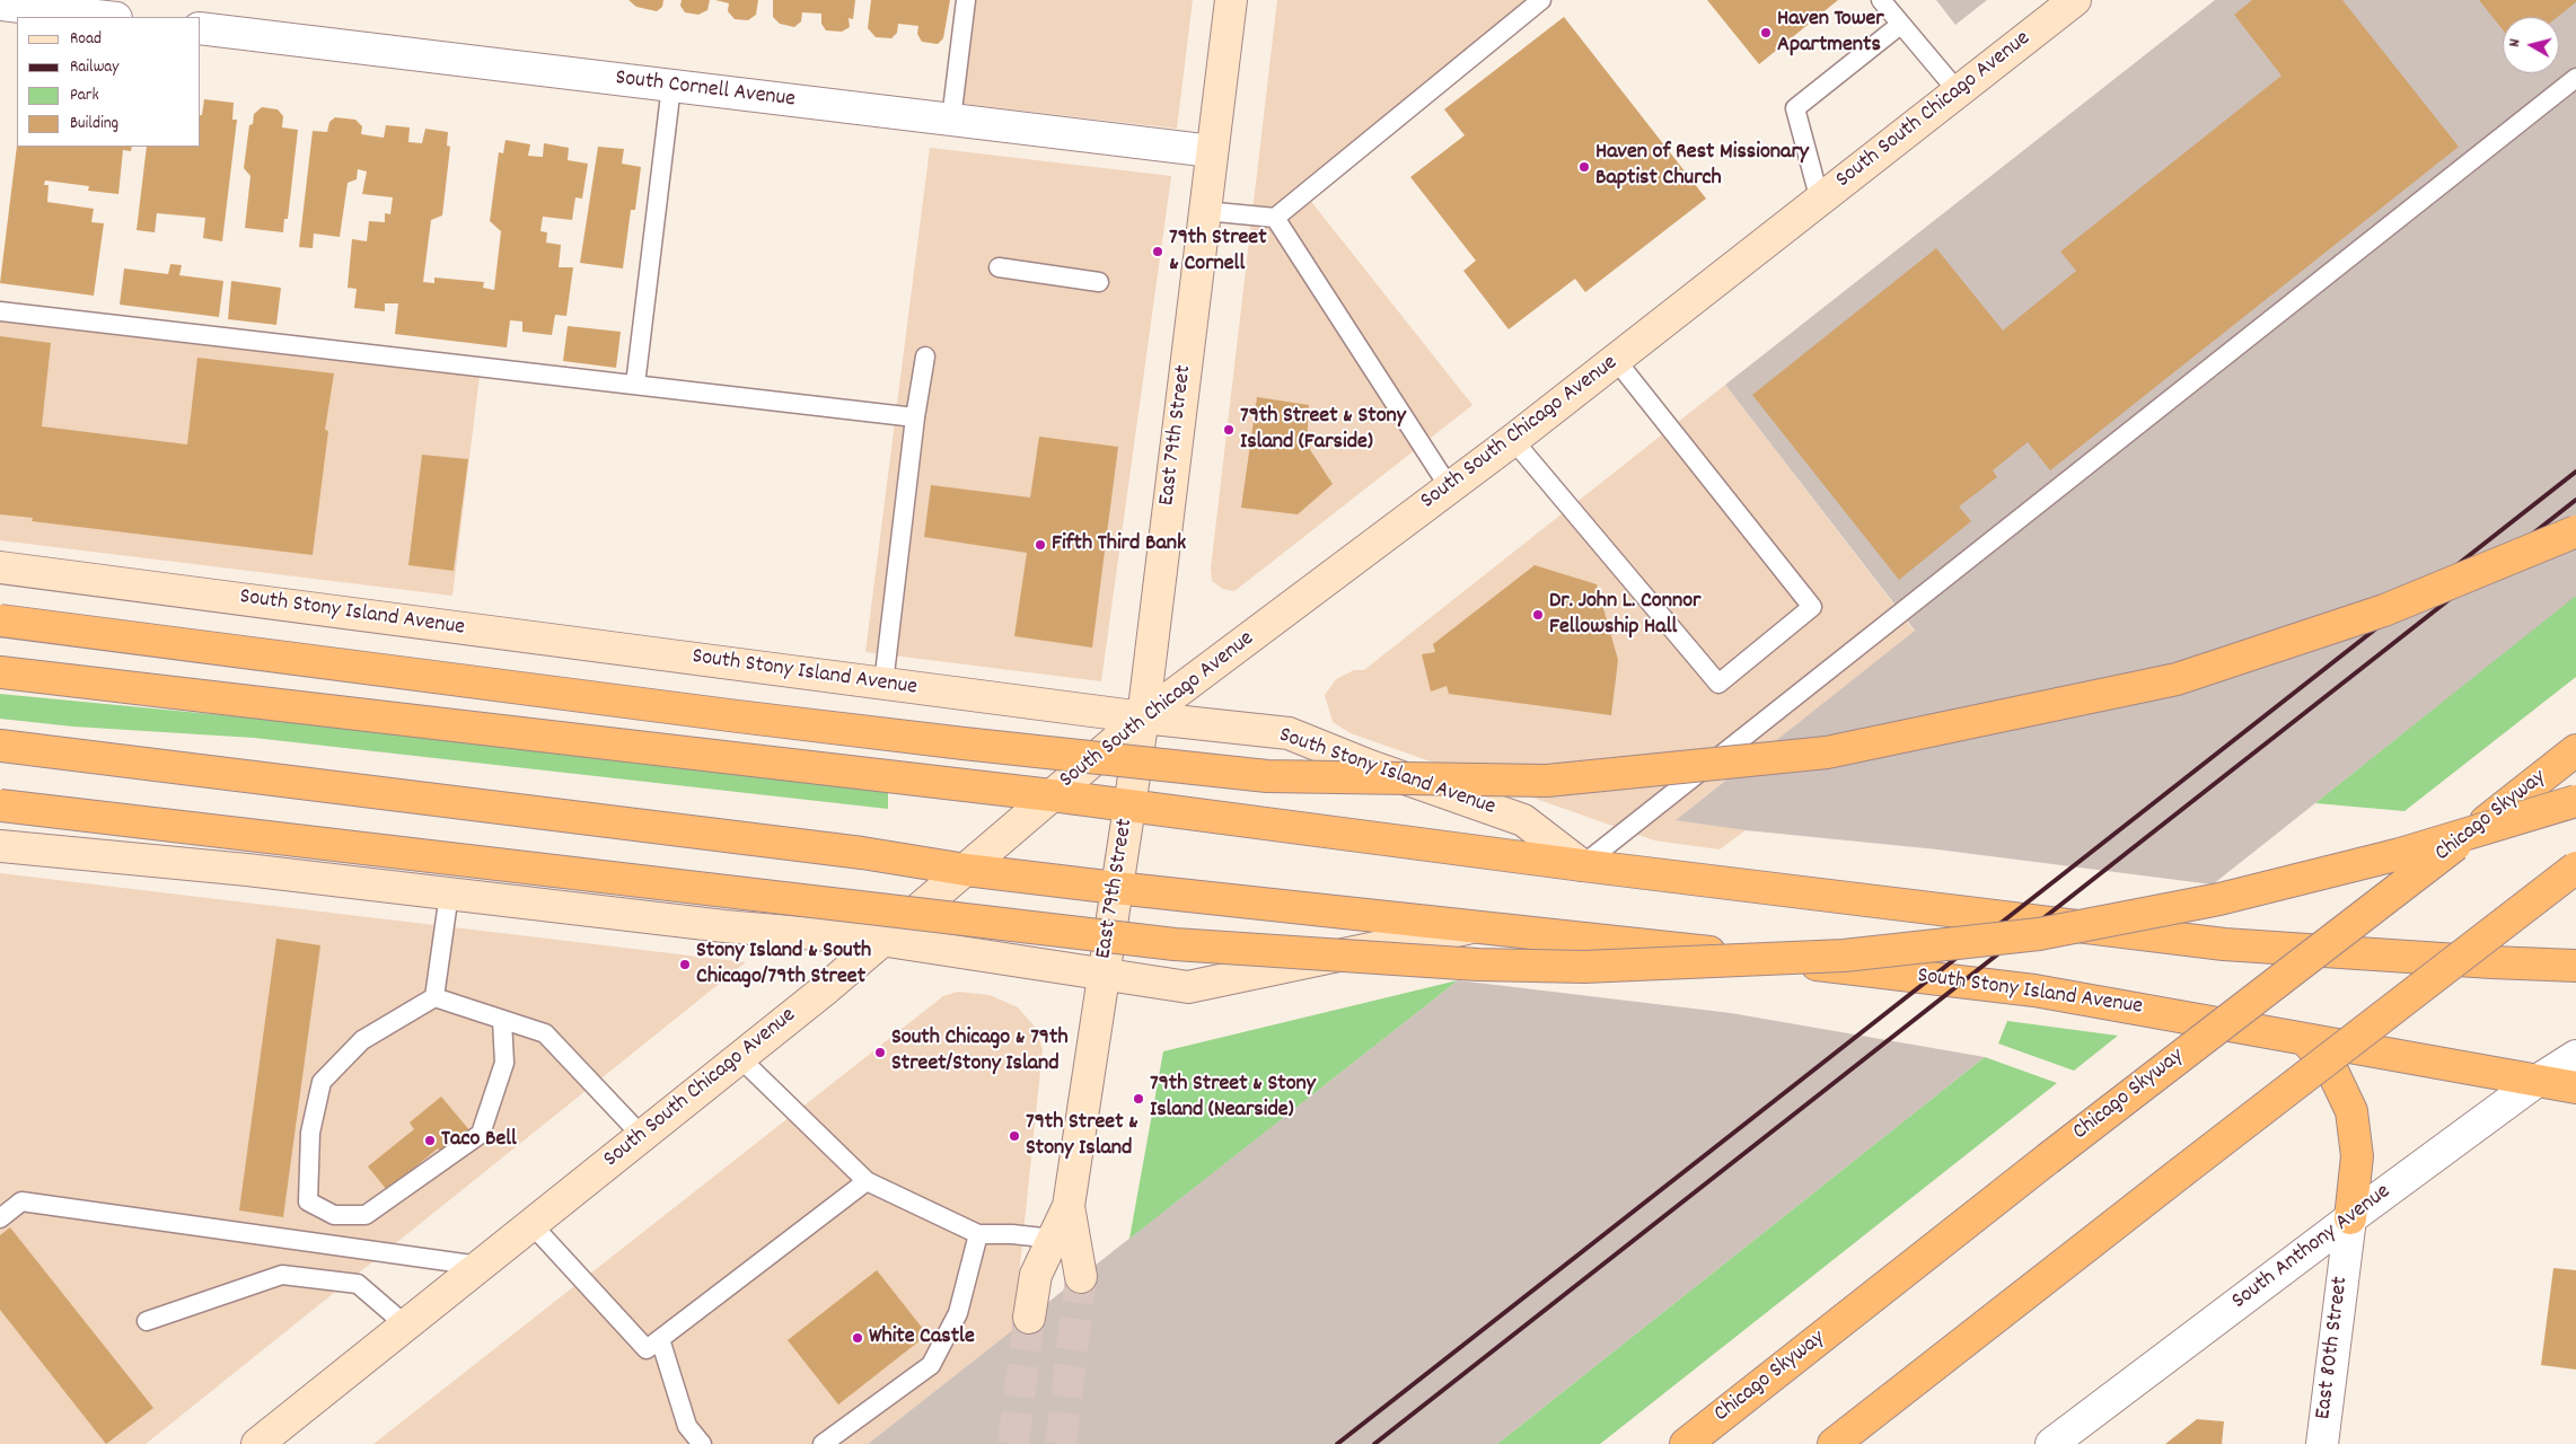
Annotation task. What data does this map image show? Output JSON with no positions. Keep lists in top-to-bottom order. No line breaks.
{"streets":{"highway":["South Stony Island Avenue","Chicago Skyway"],"main road":["South South Chicago Avenue","East 79th Street"],"street":["South Cornell Avenue","South Anthony Avenue","East 80th Street"]},"crossings":[["South Cornell Avenue","East 79th Street"],["South South Chicago Avenue","East 79th Street"],["South South Chicago Avenue","South Stony Island Avenue"],["East 79th Street","South Stony Island Avenue"],["South Stony Island Avenue","South Anthony Avenue"],["South Anthony Avenue","East 80th Street"]],"places":["Haven Tower Apartments","Haven of Rest Missionary Baptist Church","79th Street & Cornell","79th Street & Stony Island (Farside)","Fifth Third Bank","Dr. John L. Connor Fellowship Hall","Stony Island & South Chicago/79th Street","South Chicago & 79th Street/Stony Island","79th Street & Stony Island (Nearside)","79th Street & Stony Island","Taco Bell","White Castle"],"legend":["Road","Railway","Park","Building"],"north":"left"}
